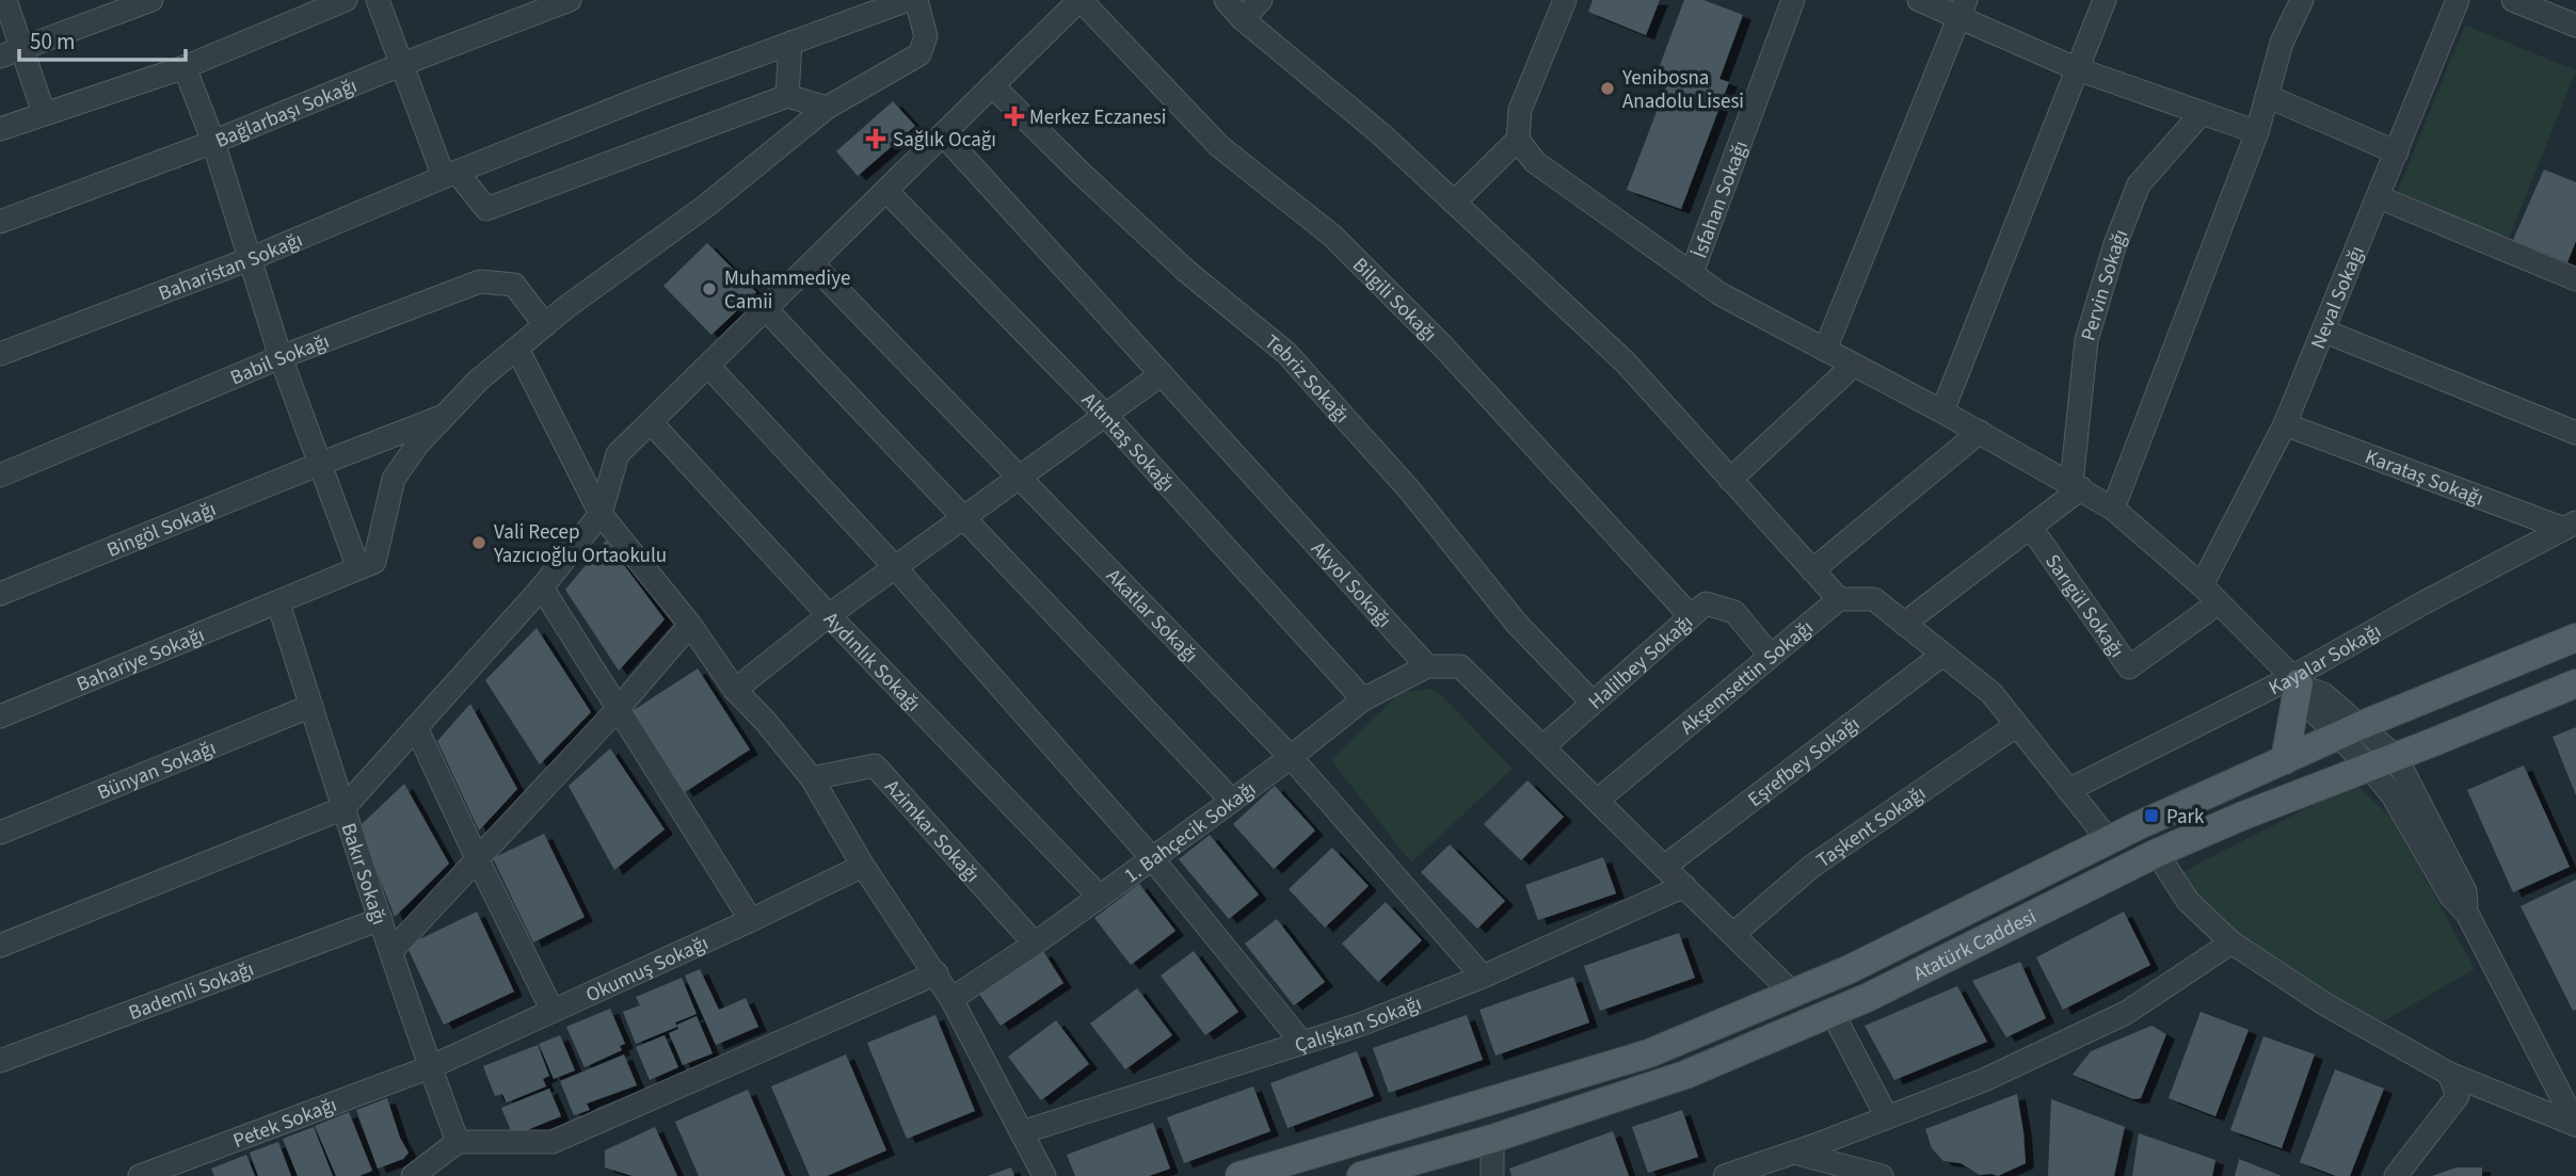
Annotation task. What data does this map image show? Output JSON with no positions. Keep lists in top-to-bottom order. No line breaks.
{"streets":{"main road":["Atatürk Caddesi"],"street":["Bağlarbaşı Sokağı","İsfahan Sokağı","Baharistan Sokağı","Pervin Sokağı","Neval Sokağı","Bilgili Sokağı","Babil Sokağı","Tebriz Sokağı","Altıntaş Sokağı","Karataş Sokağı","Bingöl Sokağı","Akyol Sokağı","Sarıgül Sokağı","Akatlar Sokağı","Kayalar Sokağı","Bahariye Sokağı","Aydınlık Sokağı","Halilbey Sokağı","Akşemsettin Sokağı","Eşrefbey Sokağı","Bünyan Sokağı","Taşkent Sokağı","Azimkar Sokağı","1. Bahçecik Sokağı","Bakır Sokağı","Okumuş Sokağı","Bademli Sokağı","Çalışkan Sokağı","Petek Sokağı"]},"crossings":[["Neval Sokağı","Karataş Sokağı"],["Bilgili Sokağı","Halilbey Sokağı"],["Tebriz Sokağı","Halilbey Sokağı"],["Altıntaş Sokağı","1. Bahçecik Sokağı"],["Karataş Sokağı","Kayalar Sokağı"],["Akyol Sokağı","1. Bahçecik Sokağı"],["Akatlar Sokağı","1. Bahçecik Sokağı"],["Akatlar Sokağı","Çalışkan Sokağı"],["Bahariye Sokağı","Bakır Sokağı"],["Aydınlık Sokağı","1. Bahçecik Sokağı"],["Halilbey Sokağı","Akşemsettin Sokağı"],["Bünyan Sokağı","Bakır Sokağı"],["Azimkar Sokağı","1. Bahçecik Sokağı"],["Bakır Sokağı","Okumuş Sokağı"],["Bakır Sokağı","Bademli Sokağı"],["Bakır Sokağı","Petek Sokağı"],["Okumuş Sokağı","Petek Sokağı"]],"places":{"other":["Yenibosna Anadolu Lisesi","Muhammediye Camii","Vali Recep Yazıcıoğlu Ortaokulu"],"health":["Merkez Eczanesi","Sağlık Ocağı"],"transit":["Park"]},"scale_bar":"50 m"}
